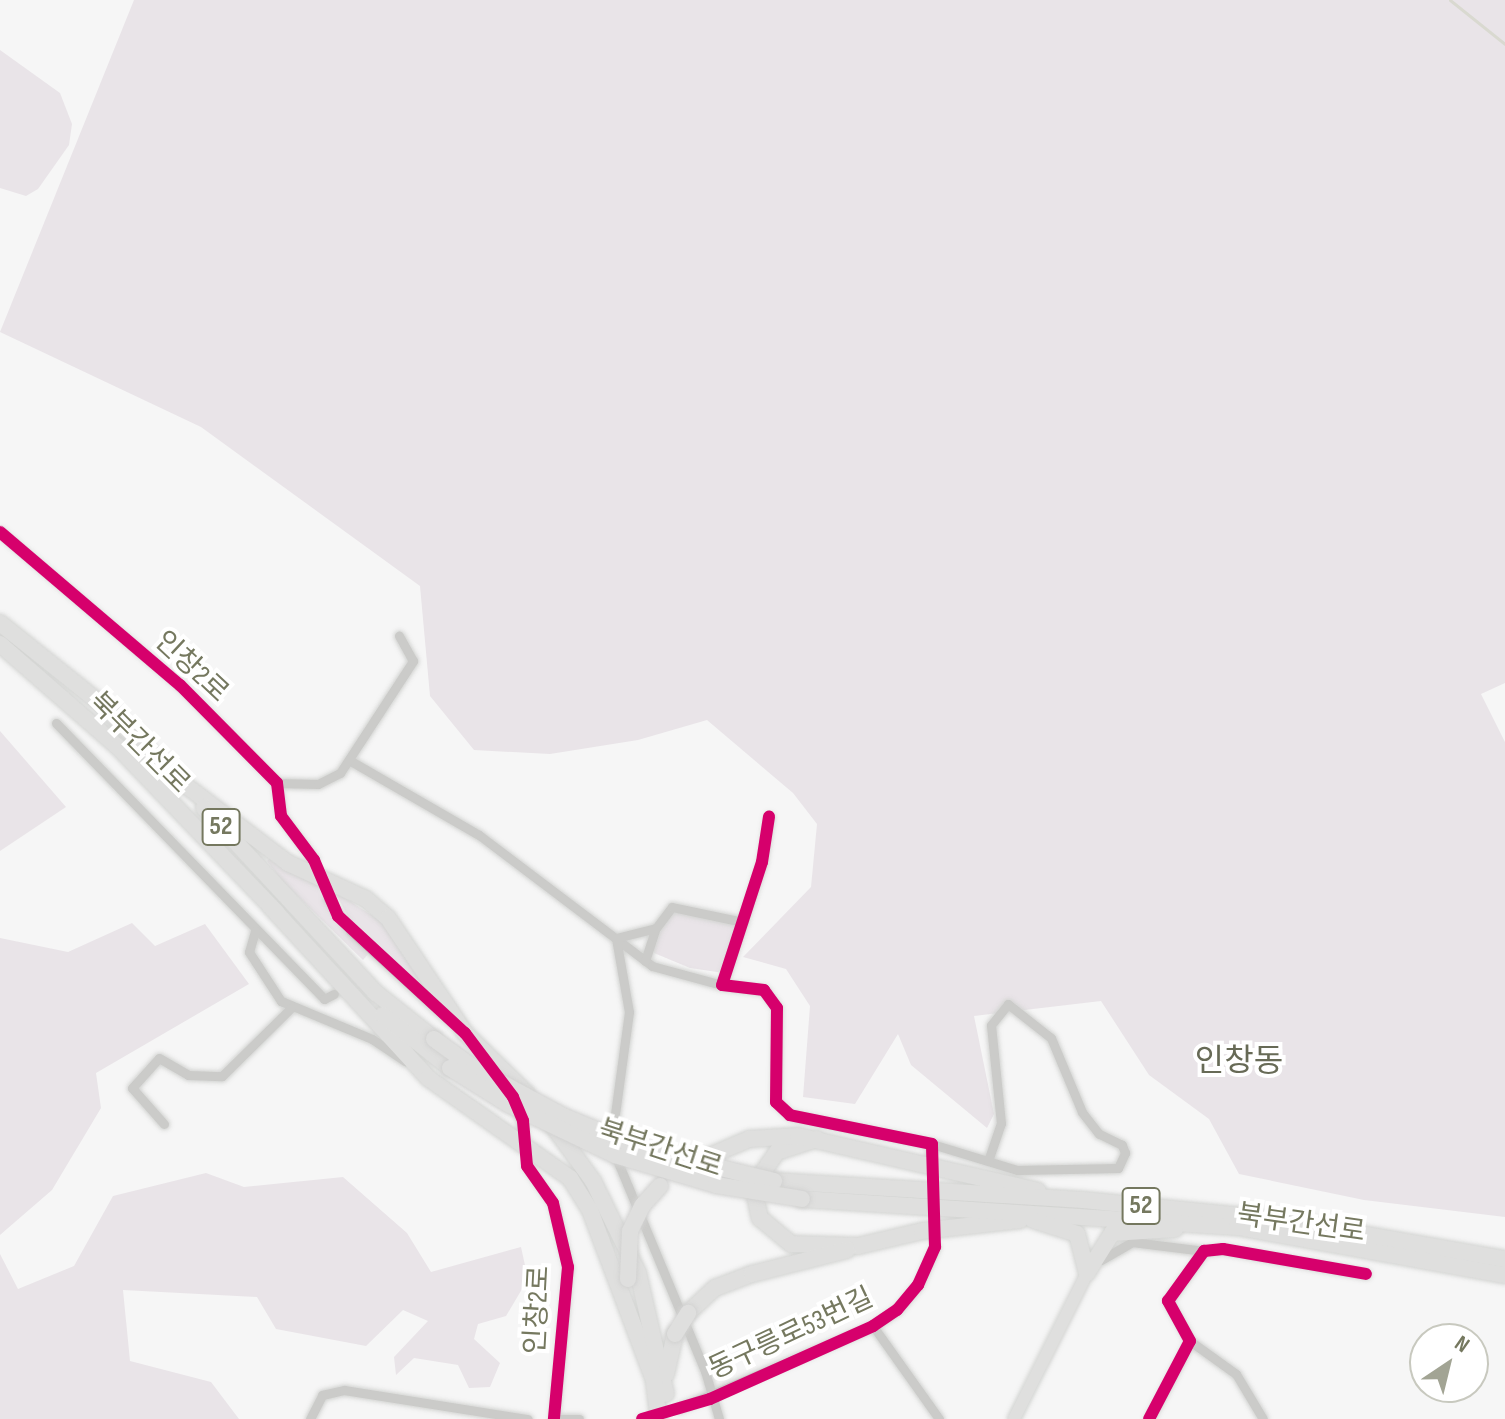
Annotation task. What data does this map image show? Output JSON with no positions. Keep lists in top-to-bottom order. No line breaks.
{"streets":{"highway":["북부간선로","52"],"street":["인창2로","동구릉로53번길"]},"districts":["인창동"],"north":"top right"}
